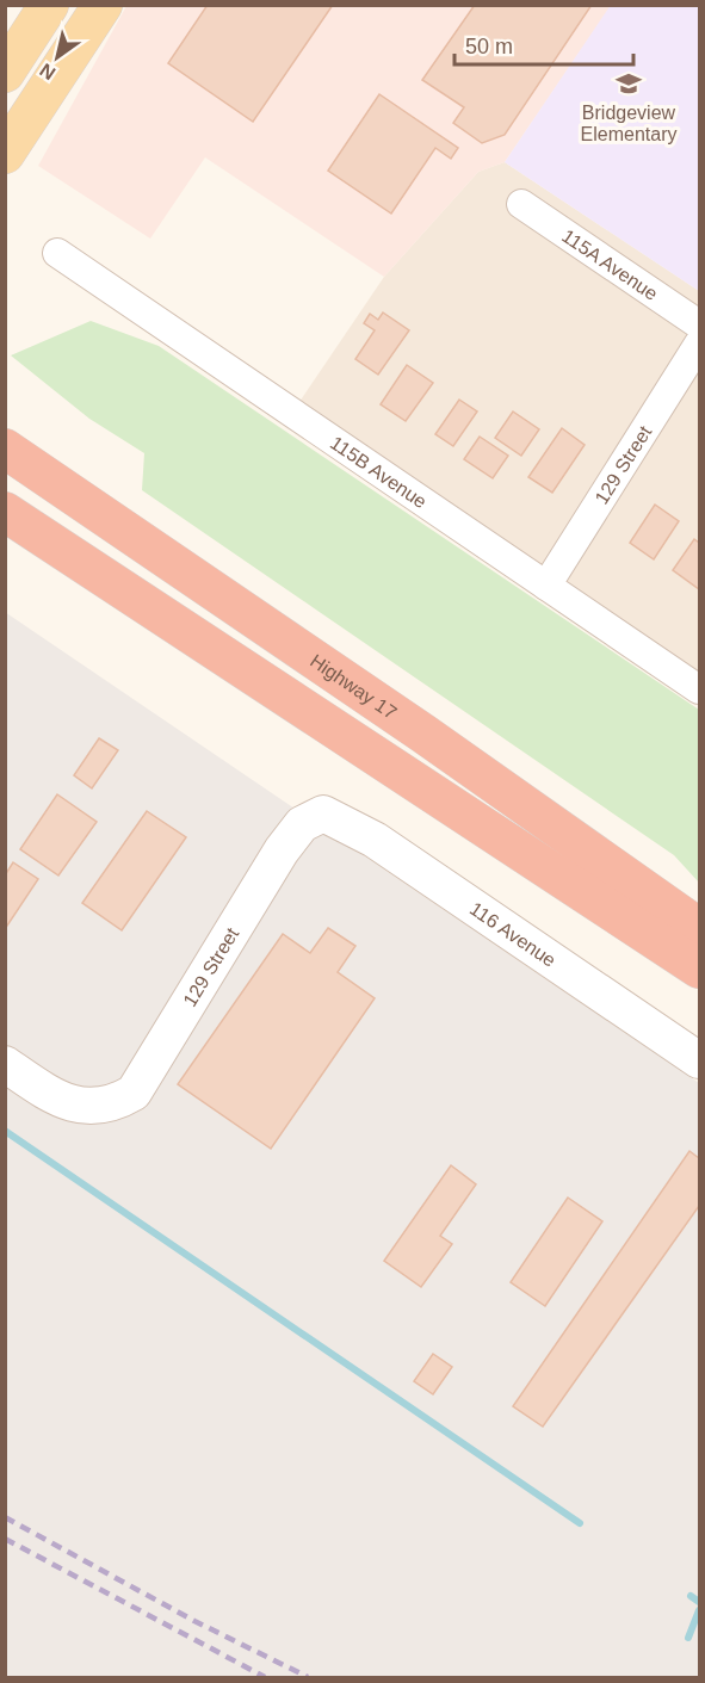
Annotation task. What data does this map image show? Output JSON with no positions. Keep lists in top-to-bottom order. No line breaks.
{"streets":{"highway":["Highway 17"],"street":["115A Avenue","129 Street","115B Avenue","116 Avenue"]},"crossings":[["129 Street","115B Avenue"],["129 Street","116 Avenue"]],"places":{"school or university":["Bridgeview Elementary"]},"scale_bar":"50 m","north":"bottom left"}
